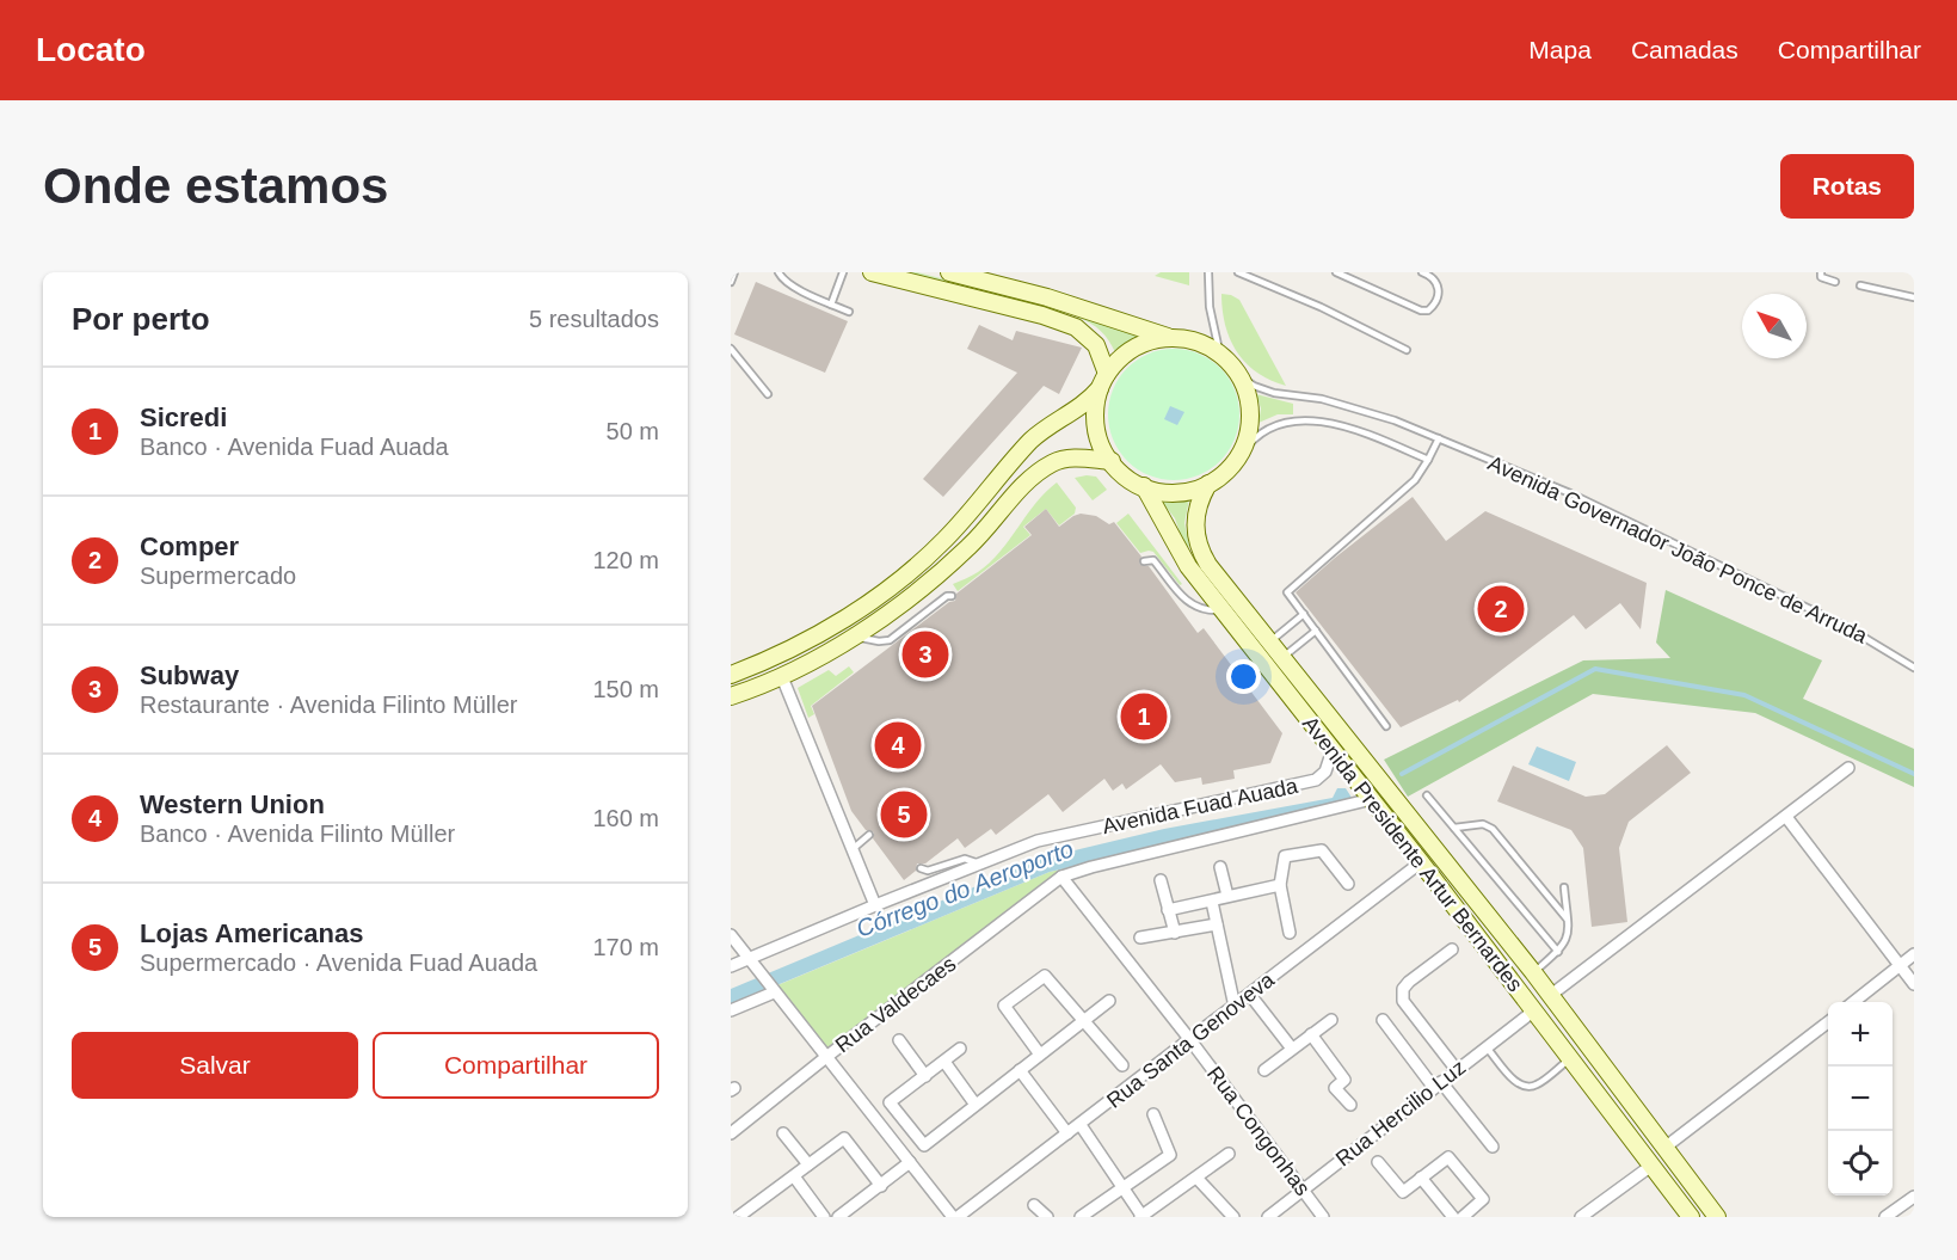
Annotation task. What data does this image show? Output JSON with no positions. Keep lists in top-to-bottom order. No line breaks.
{"streets":{"main road":["Avenida Presidente Artur Bernardes"],"street":["Avenida Fuad Auada","Rua Valdecaes","Rua Santa Genoveva","Rua Hercilio Luz","Rua Congonhas"],"lane":["Avenida Governador João Ponce de Arruda"]},"crossings":[["Avenida Governador João Ponce de Arruda","Avenida Presidente Artur Bernardes"],["Avenida Fuad Auada","Avenida Presidente Artur Bernardes"],["Avenida Fuad Auada","Rua Valdecaes"],["Avenida Fuad Auada","Rua Congonhas"],["Avenida Presidente Artur Bernardes","Rua Santa Genoveva"],["Avenida Presidente Artur Bernardes","Rua Hercilio Luz"],["Rua Valdecaes","Rua Congonhas"],["Rua Santa Genoveva","Rua Congonhas"],["Rua Hercilio Luz","Rua Congonhas"]],"water":["Córrego do Aeroporto"],"north":"top left","page":{"header":"Locato","nav":["Mapa","Camadas","Compartilhar"],"buttons":["Rotas",["Salvar","Compartilhar"]],"title":"Onde estamos","heading":["Por perto","5 resultados"],"list":[{"mark":"1","name":"Sicredi","note":"Banco · Avenida Fuad Auada","value":"50 m"},{"mark":"2","name":"Comper","note":"Supermercado","value":"120 m"},{"mark":"3","name":"Subway","note":"Restaurante · Avenida Filinto Müller","value":"150 m"},{"mark":"4","name":"Western Union","note":"Banco · Avenida Filinto Müller","value":"160 m"},{"mark":"5","name":"Lojas Americanas","note":"Supermercado · Avenida Fuad Auada","value":"170 m"}],"pins":["2","3","1","4","5"],"map_buttons":["+","−"]}}
